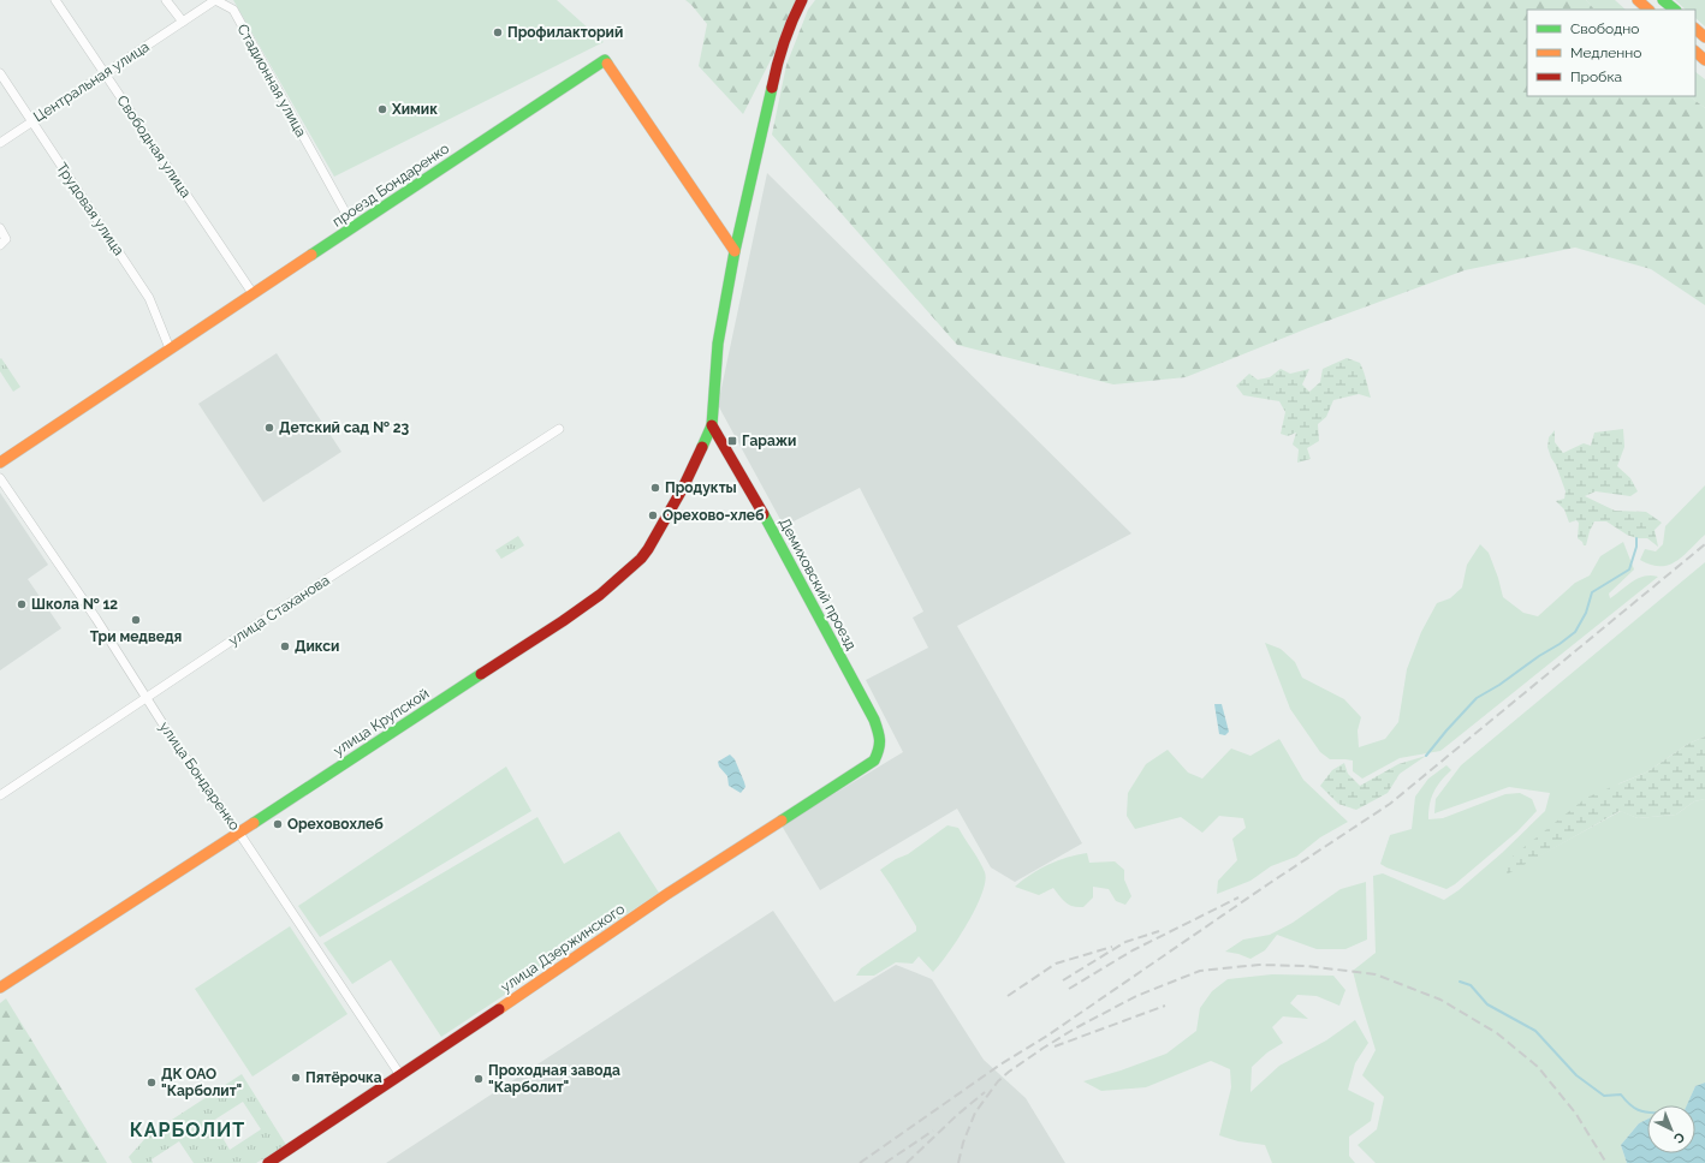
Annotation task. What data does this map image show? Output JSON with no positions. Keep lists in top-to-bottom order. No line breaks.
{"streets":{"street":["Стадионная улица","Центральная улица","Свободная улица","проезд Бондаренко","Трудовая улица","Демиховский проезд","улица Стаханова","улица Крупской","улица Бондаренко","улица Дзержинского"]},"crossings":[["Стадионная улица","Центральная улица"],["Стадионная улица","проезд Бондаренко"],["Центральная улица","Свободная улица"],["Центральная улица","Трудовая улица"],["Свободная улица","проезд Бондаренко"],["проезд Бондаренко","Трудовая улица"],["Демиховский проезд","улица Крупской"],["Демиховский проезд","улица Дзержинского"],["улица Стаханова","улица Бондаренко"],["улица Крупской","улица Бондаренко"],["улица Бондаренко","улица Дзержинского"]],"districts":["КАРБОЛИТ"],"places":{"other":["Профилакторий","Химик","Детский сад № 23","Продукты","Орехово-хлеб","Школа № 12","Три медведя","Дикси","Ореховохлеб","Пятёрочка","Проходная завода \"Карболит\"","ДК ОАО \"Карболит\""],"transit":["Гаражи"]},"legend":["Свободно","Медленно","Пробка"],"north":"bottom right"}
